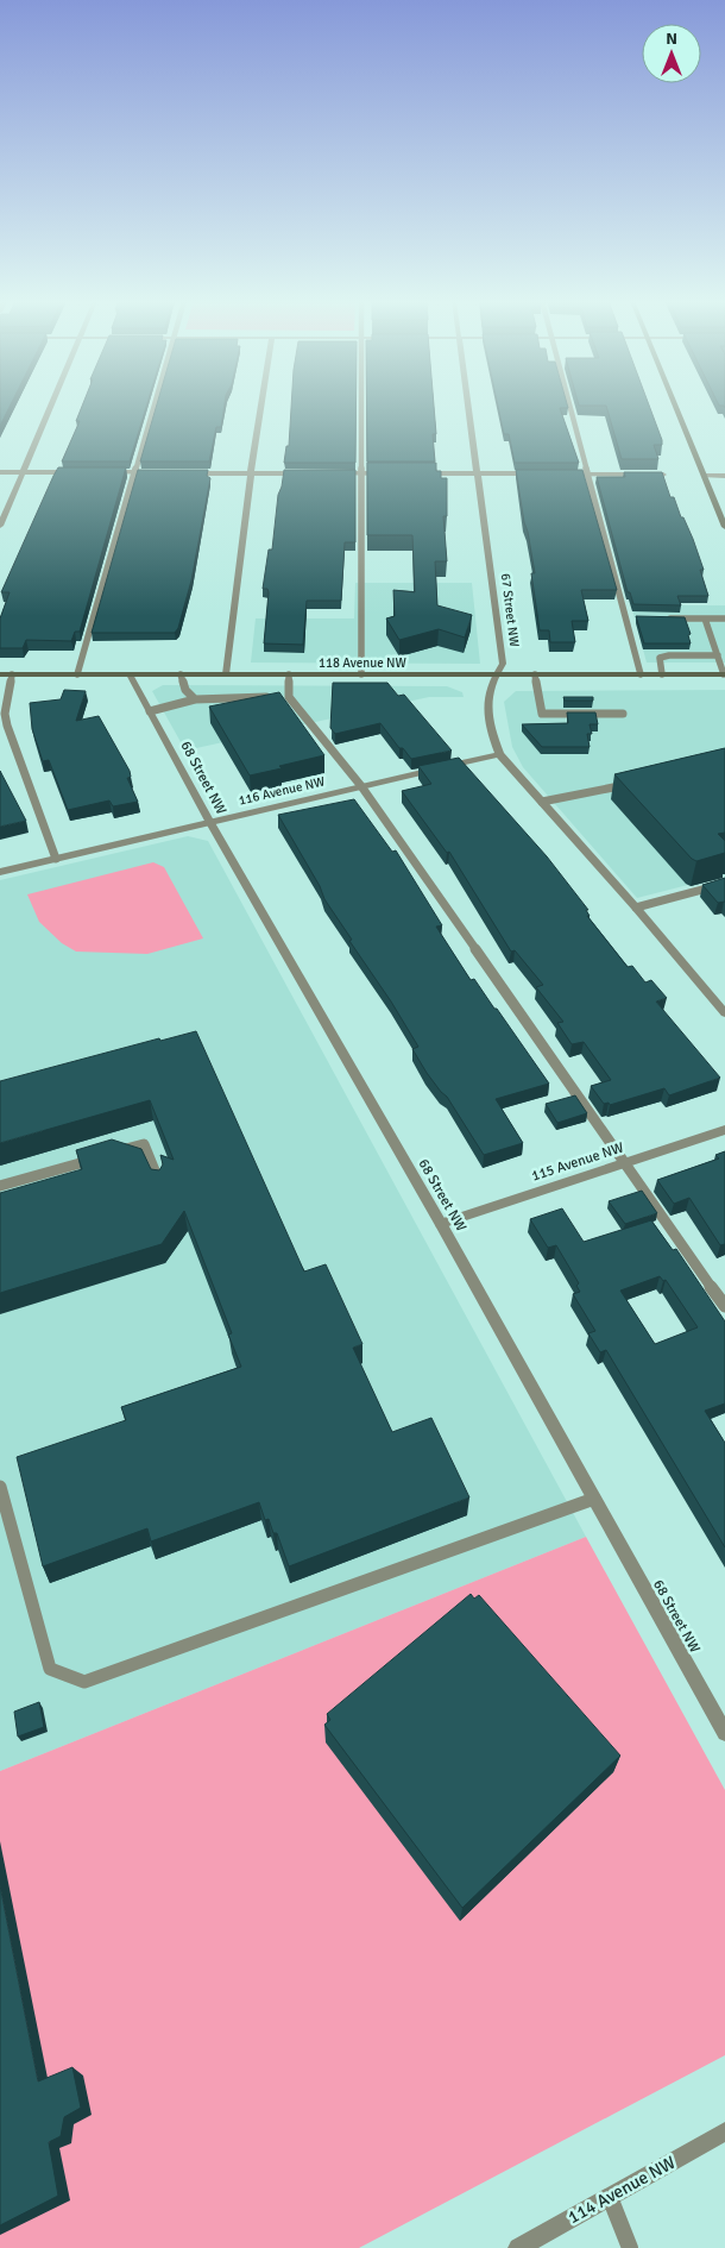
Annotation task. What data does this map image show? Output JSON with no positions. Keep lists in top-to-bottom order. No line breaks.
{"streets":{"main road":["118 Avenue NW"],"street":["67 Street NW","68 Street NW","116 Avenue NW","115 Avenue NW","114 Avenue NW"]},"crossings":[["67 Street NW","118 Avenue NW"],["67 Street NW","116 Avenue NW"],["118 Avenue NW","68 Street NW"],["68 Street NW","116 Avenue NW"],["68 Street NW","115 Avenue NW"]],"north":"top"}
